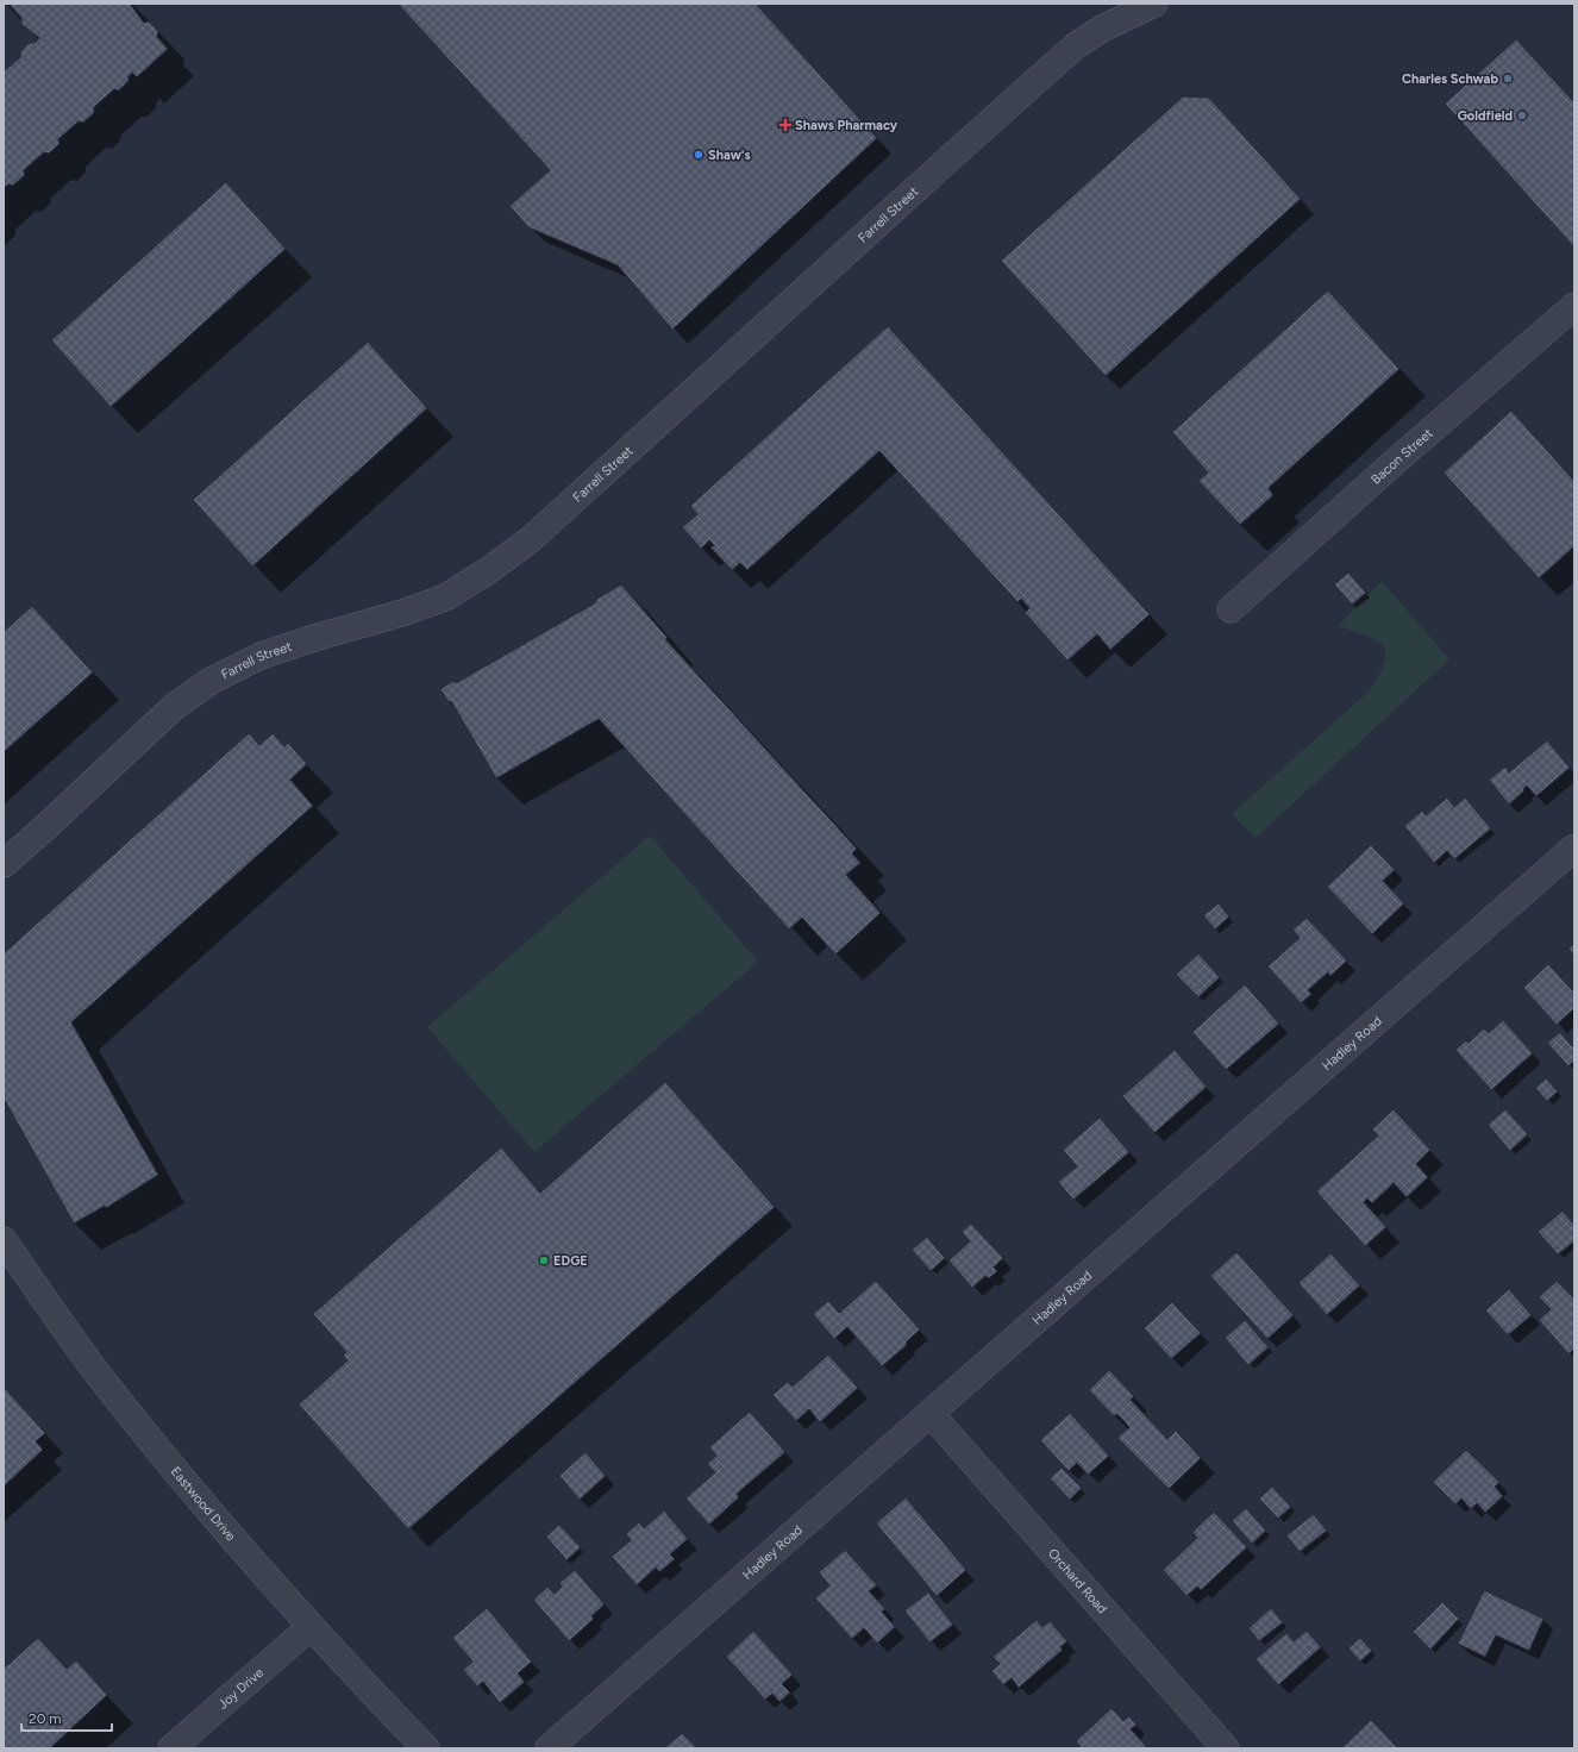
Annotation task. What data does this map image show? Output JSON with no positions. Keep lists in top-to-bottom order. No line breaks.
{"streets":{"street":["Farrell Street","Bacon Street","Hadley Road","Eastwood Drive","Orchard Road","Joy Drive"]},"crossings":[["Hadley Road","Orchard Road"],["Eastwood Drive","Joy Drive"]],"places":{"other":["Charles Schwab","Goldfield","Shaw's","EDGE"],"health":["Shaws Pharmacy"]},"scale_bar":"20 m"}
